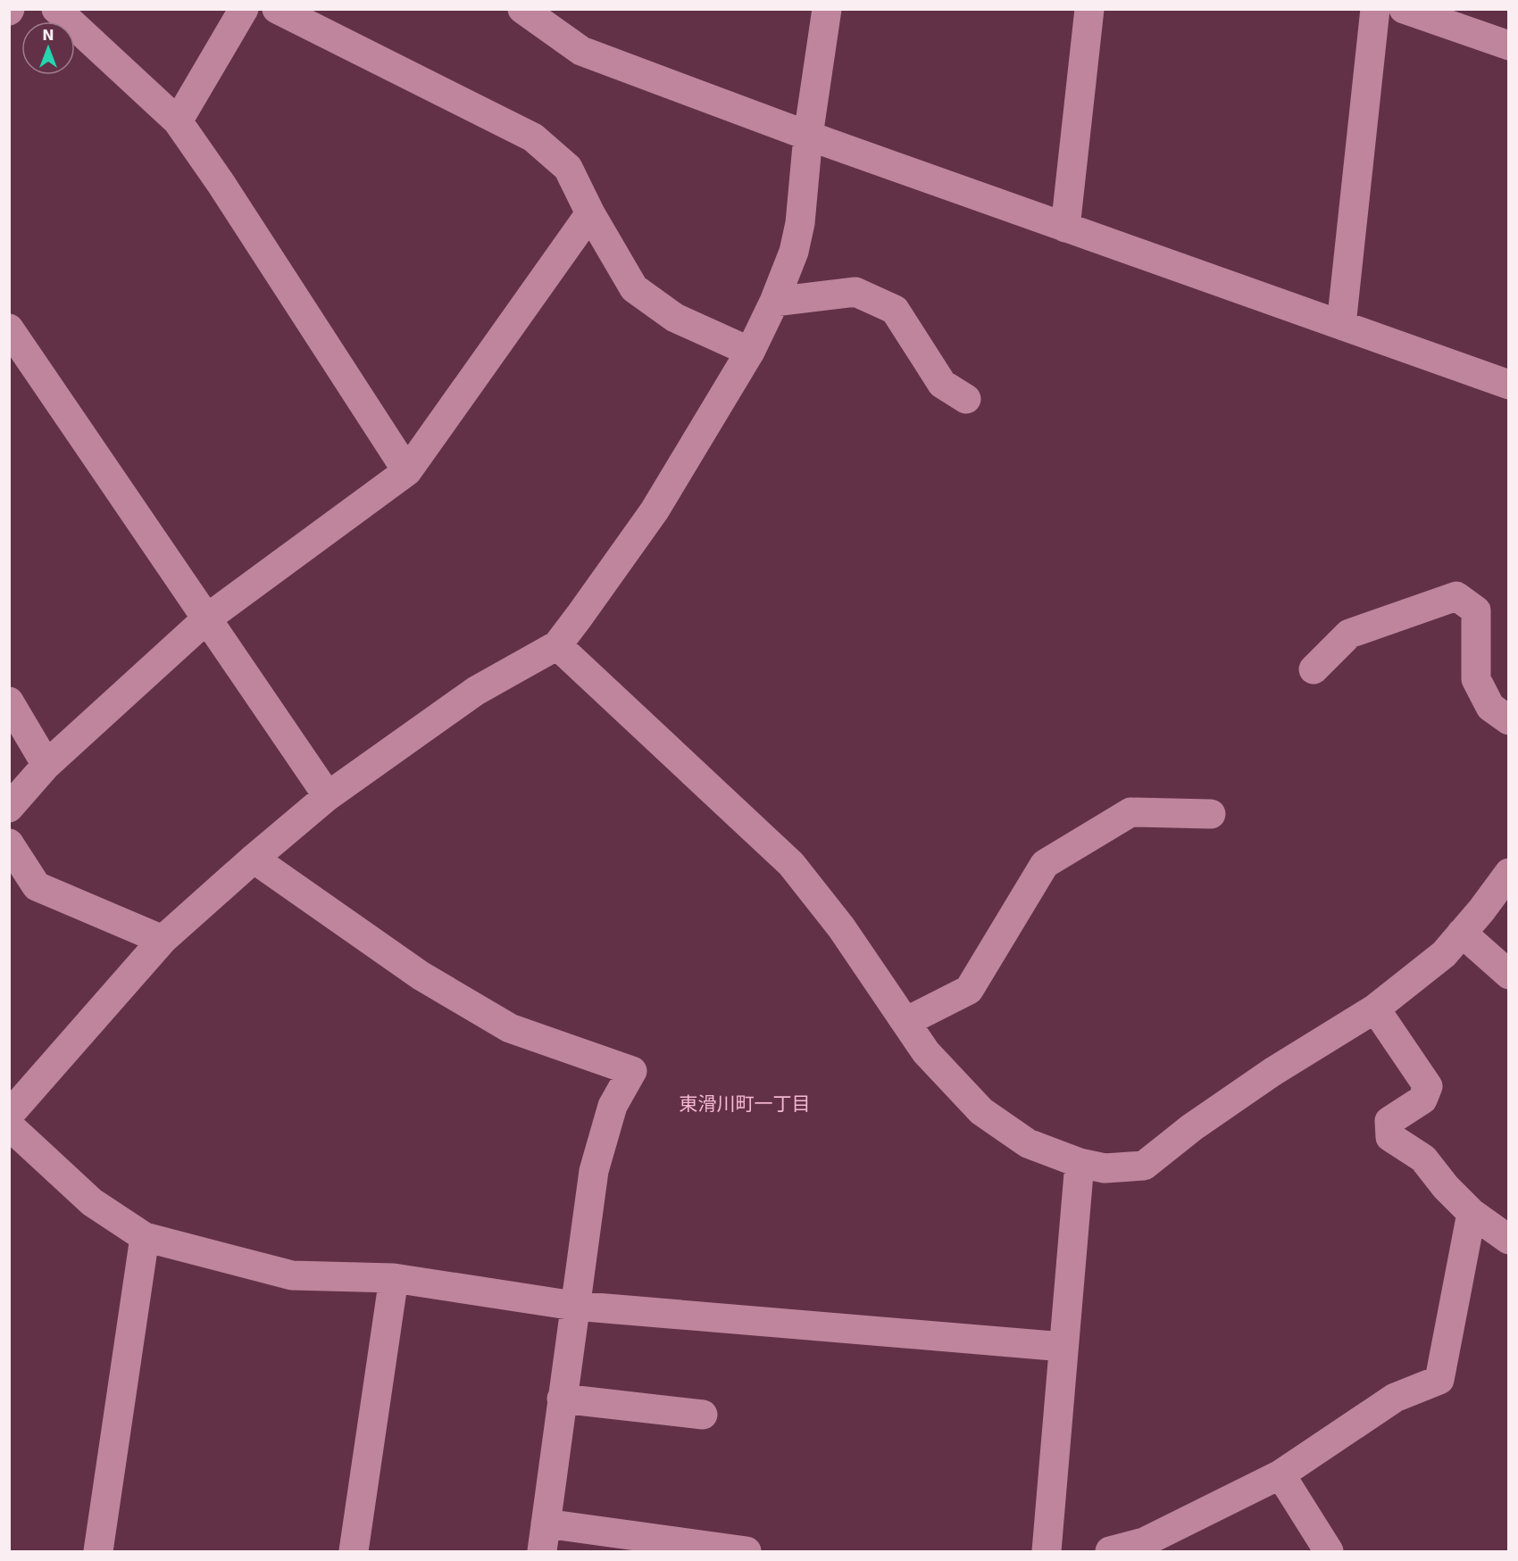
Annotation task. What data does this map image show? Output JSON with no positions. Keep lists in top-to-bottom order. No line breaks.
{"districts":["東滑川町一丁目"],"north":"top"}
